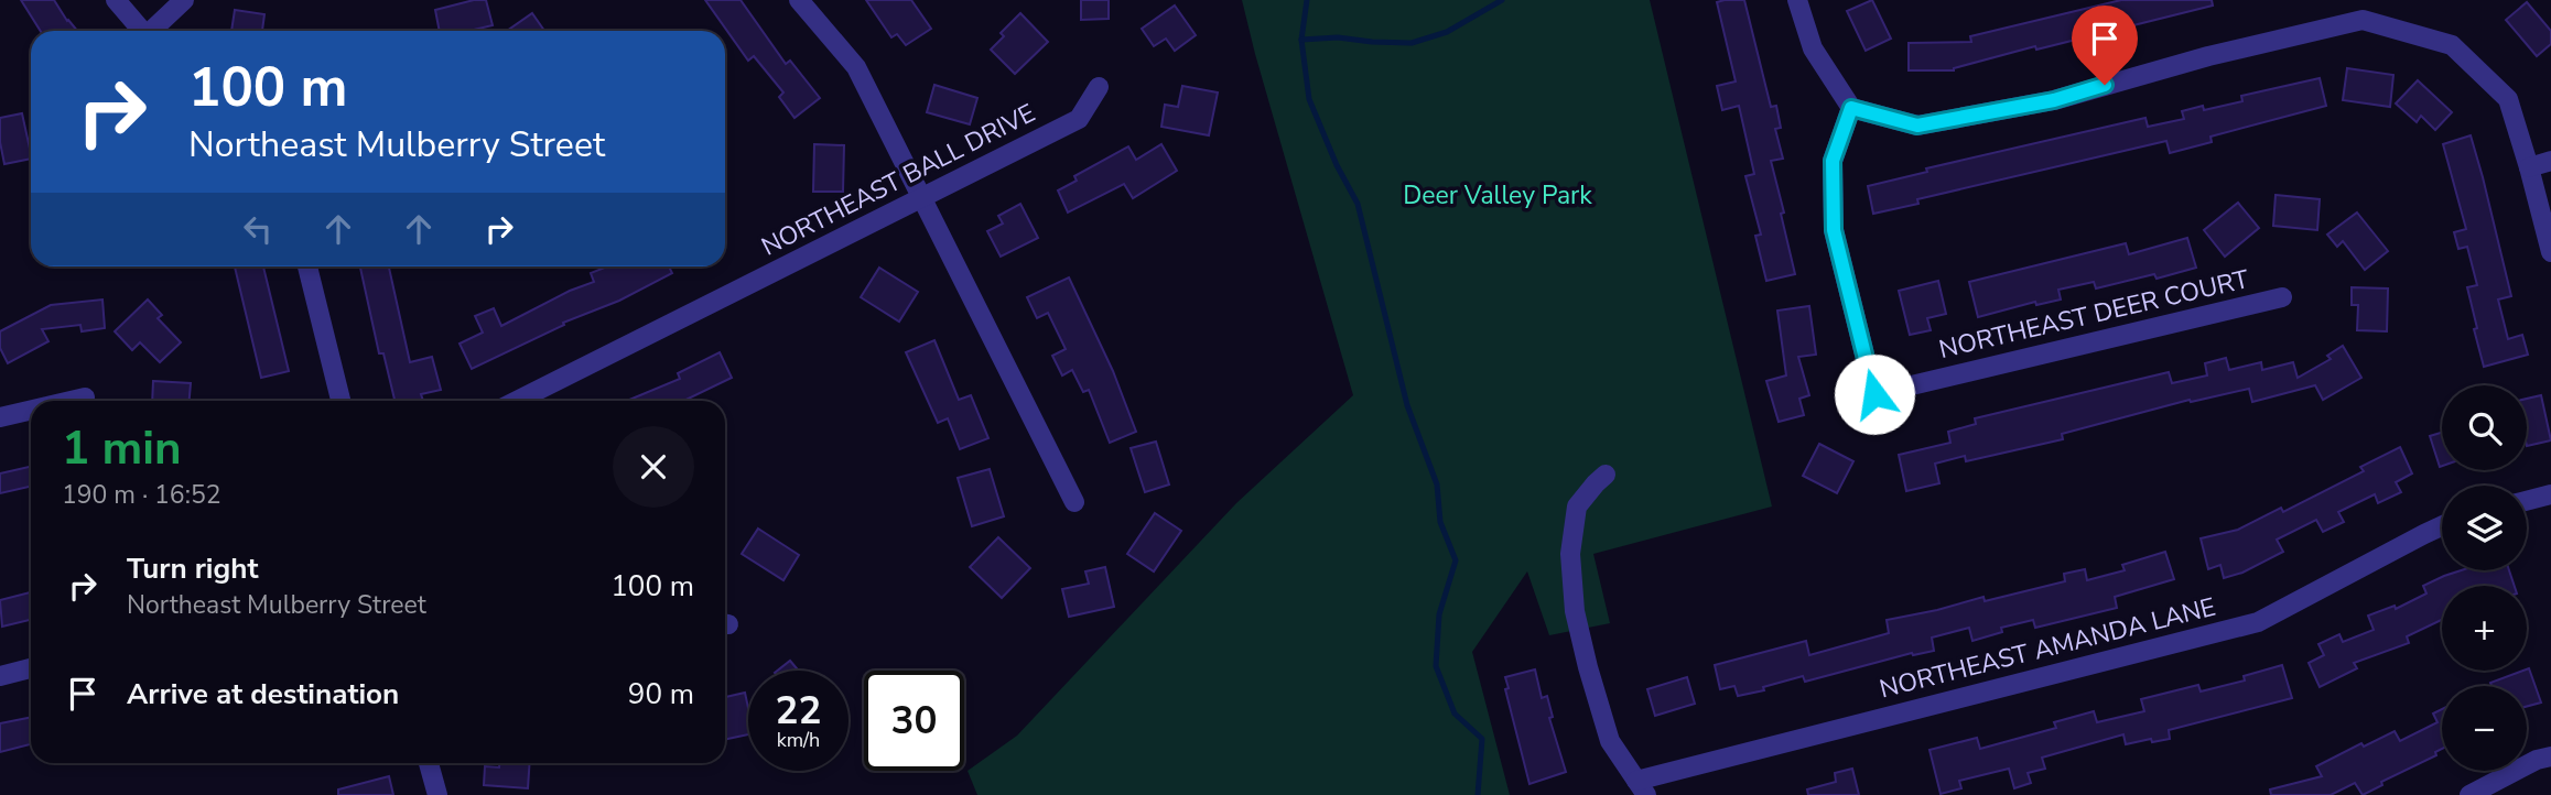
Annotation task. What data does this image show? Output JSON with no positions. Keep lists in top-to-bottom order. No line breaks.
{"streets":{"street":["NORTHEAST BALL DRIVE","NORTHEAST DEER COURT","NORTHEAST AMANDA LANE"]},"parks":["Deer Valley Park"],"page":{"turn":["100 m","Northeast Mulberry Street"],"map_buttons":["+","−"],"heading":["1 min","190 m · 16:52"],"list":[{"name":"Turn right","note":"Northeast Mulberry Street","value":"100 m"},{"name":"Arrive at destination","value":"90 m"}],"speed":"22 km/h","limit":"30"}}
